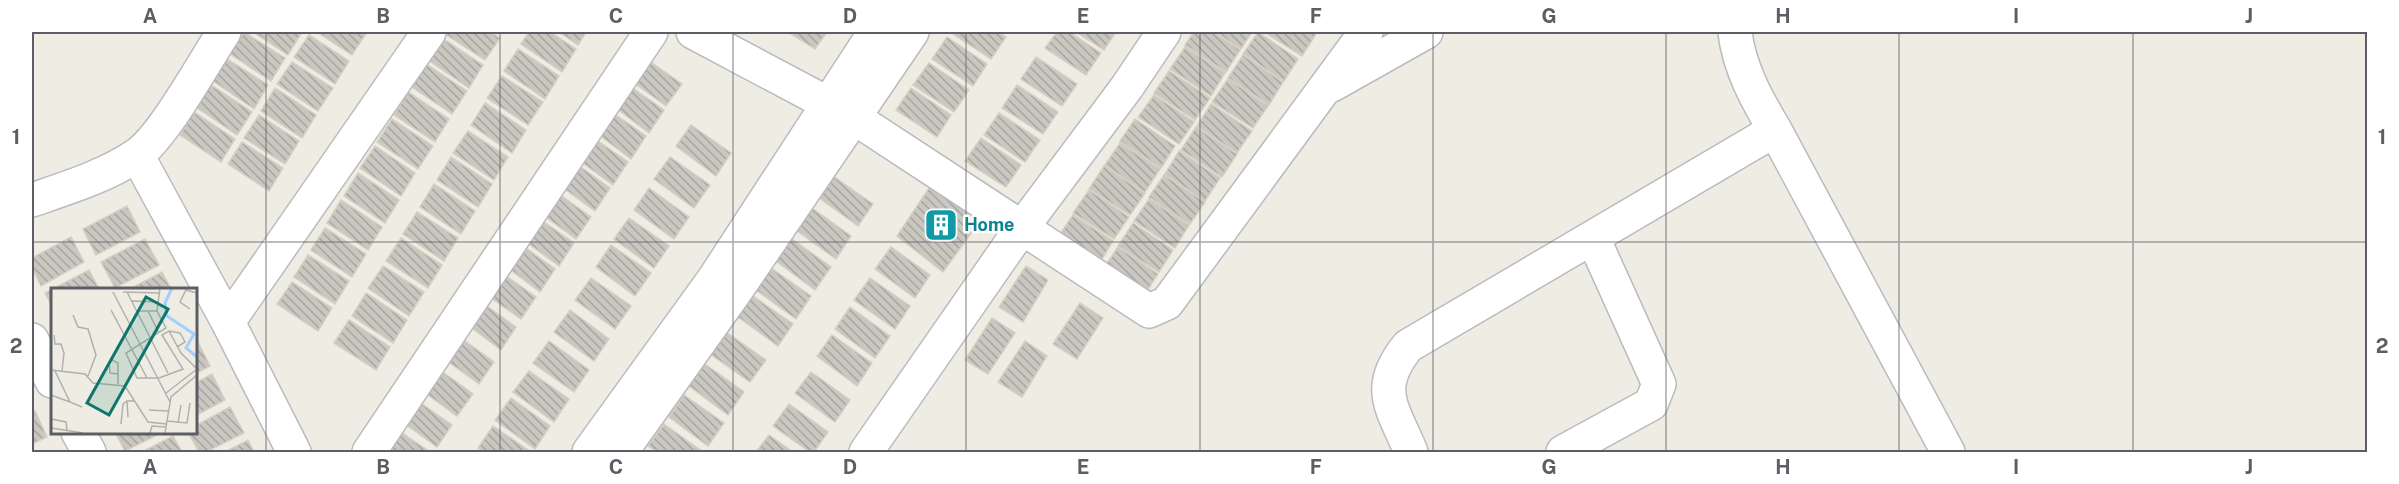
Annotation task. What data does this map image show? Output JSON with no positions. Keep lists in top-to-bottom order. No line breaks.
{"places":{"building":["Home"]},"grid":{"columns":["A","B","C","D","E","F","G","H","I","J"],"rows":["1","2"]}}
